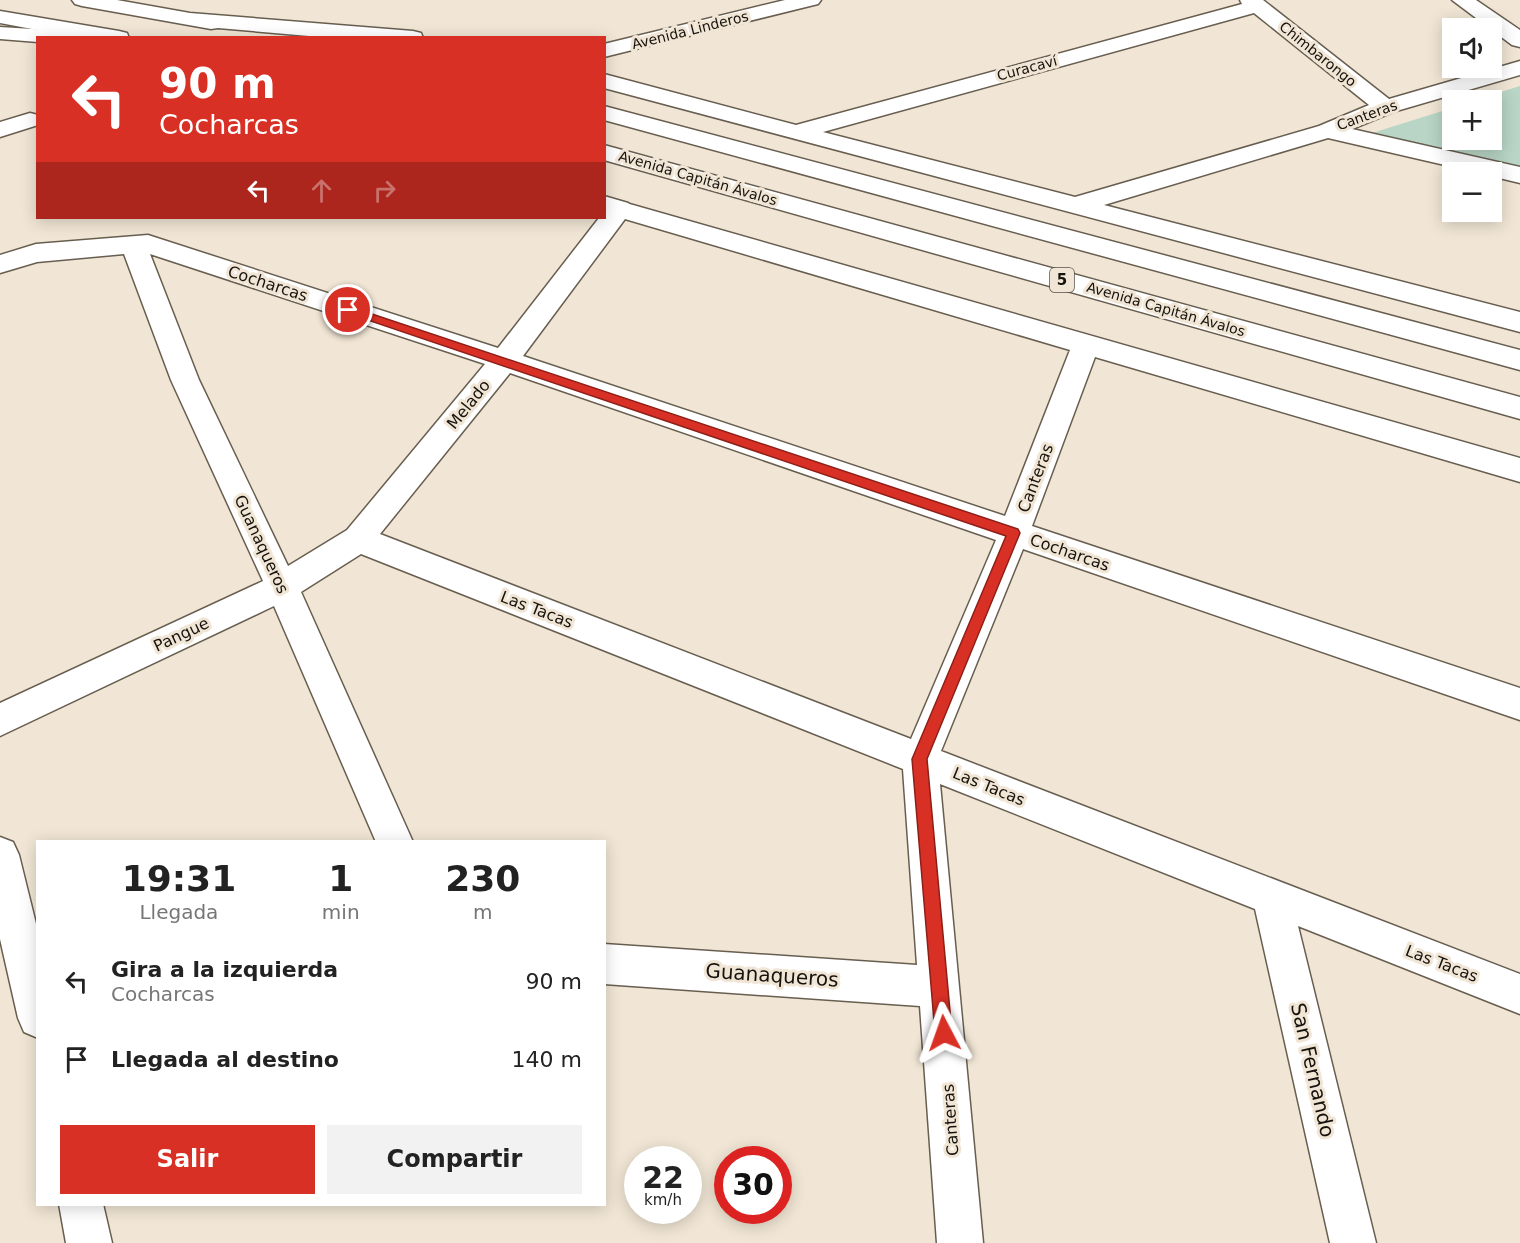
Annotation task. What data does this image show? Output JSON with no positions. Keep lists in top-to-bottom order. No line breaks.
{"streets":{"main road":["Avenida Linderos","Chimbarongo","Curacaví","Canteras","Avenida Capitán Ávalos","5","Cocharcas","Melado","Guanaqueros","Las Tacas","Pangue","San Fernando"]},"crossings":[["Chimbarongo","Curacaví"],["Chimbarongo","Canteras"],["Canteras","Cocharcas"],["Canteras","Guanaqueros"],["Canteras","Las Tacas"],["Cocharcas","Melado"],["Cocharcas","Guanaqueros"],["Melado","Las Tacas"],["Melado","Pangue"],["Guanaqueros","Pangue"],["Las Tacas","Pangue"],["Las Tacas","San Fernando"]],"page":{"map_buttons":["+","−"],"turn":["90 m","Cocharcas"],"eta":["19:31","Llegada","1","min","230","m"],"list":[{"name":"Gira a la izquierda","note":"Cocharcas","value":"90 m"},{"name":"Llegada al destino","value":"140 m"}],"buttons":["Salir","Compartir"],"speed":"22 km/h","limit":"30"}}
